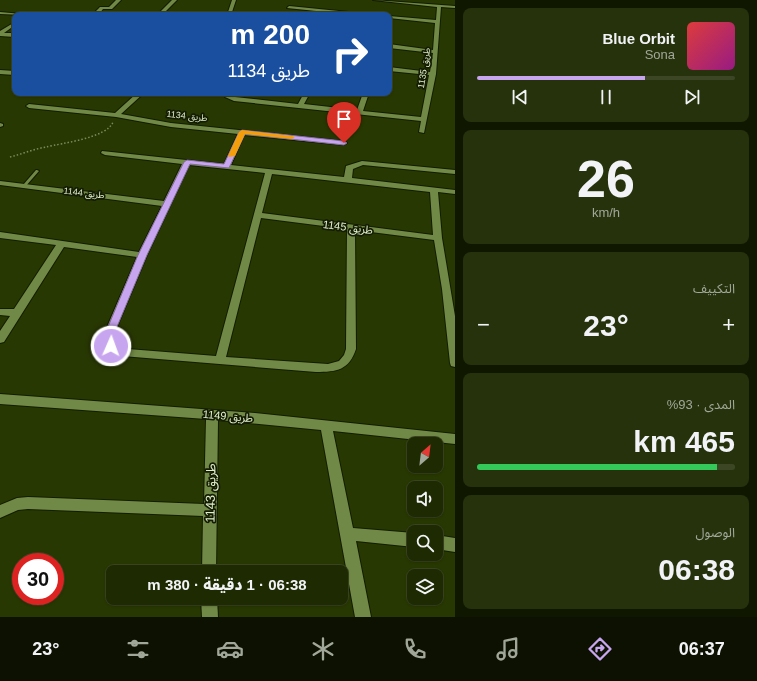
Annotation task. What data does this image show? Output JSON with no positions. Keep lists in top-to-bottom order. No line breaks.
{"streets":{"street":["طريق 1135","طريق 1134","طريق 1144","طريق 1145","طريق 1149","طريق 1143"]},"crossings":[["طريق 1149","طريق 1143"]],"north":"top right","page":{"turn":["200 m","طريق 1134"],"song":["Blue Orbit","Sona"],"tile":[["26","km/h"],"التكييف",["المدى · 93%","465 km"],["الوصول","06:38"]],"heat":["−","23°","+"],"limit":"30","trip":"06:38 · 1 دقيقة · 380 m","tabs":["06:37","23°"]}}
